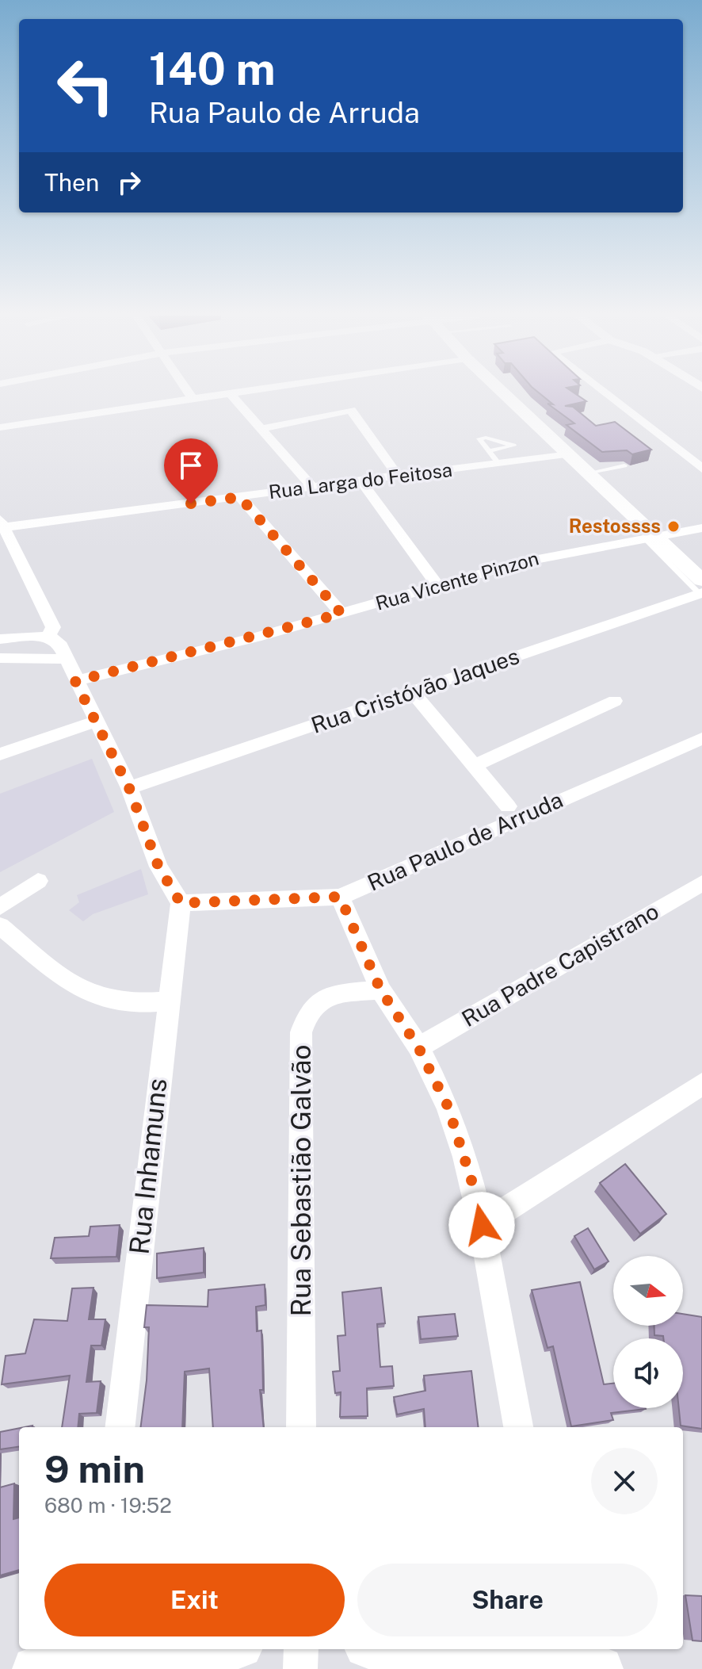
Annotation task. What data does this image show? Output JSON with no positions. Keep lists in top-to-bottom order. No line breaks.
{"streets":{"street":["Rua Larga do Feitosa","Rua Vicente Pinzon","Rua Cristóvão Jaques","Rua Paulo de Arruda","Rua Padre Capistrano","Rua Inhamuns","Rua Sebastião Galvão"]},"crossings":[["Rua Paulo de Arruda","Rua Inhamuns"]],"places":["Restossss"],"north":"right","page":{"turn":["140 m","Rua Paulo de Arruda"],"then":"Then","heading":["9 min","680 m · 19:52"],"buttons":["Exit","Share"]}}
